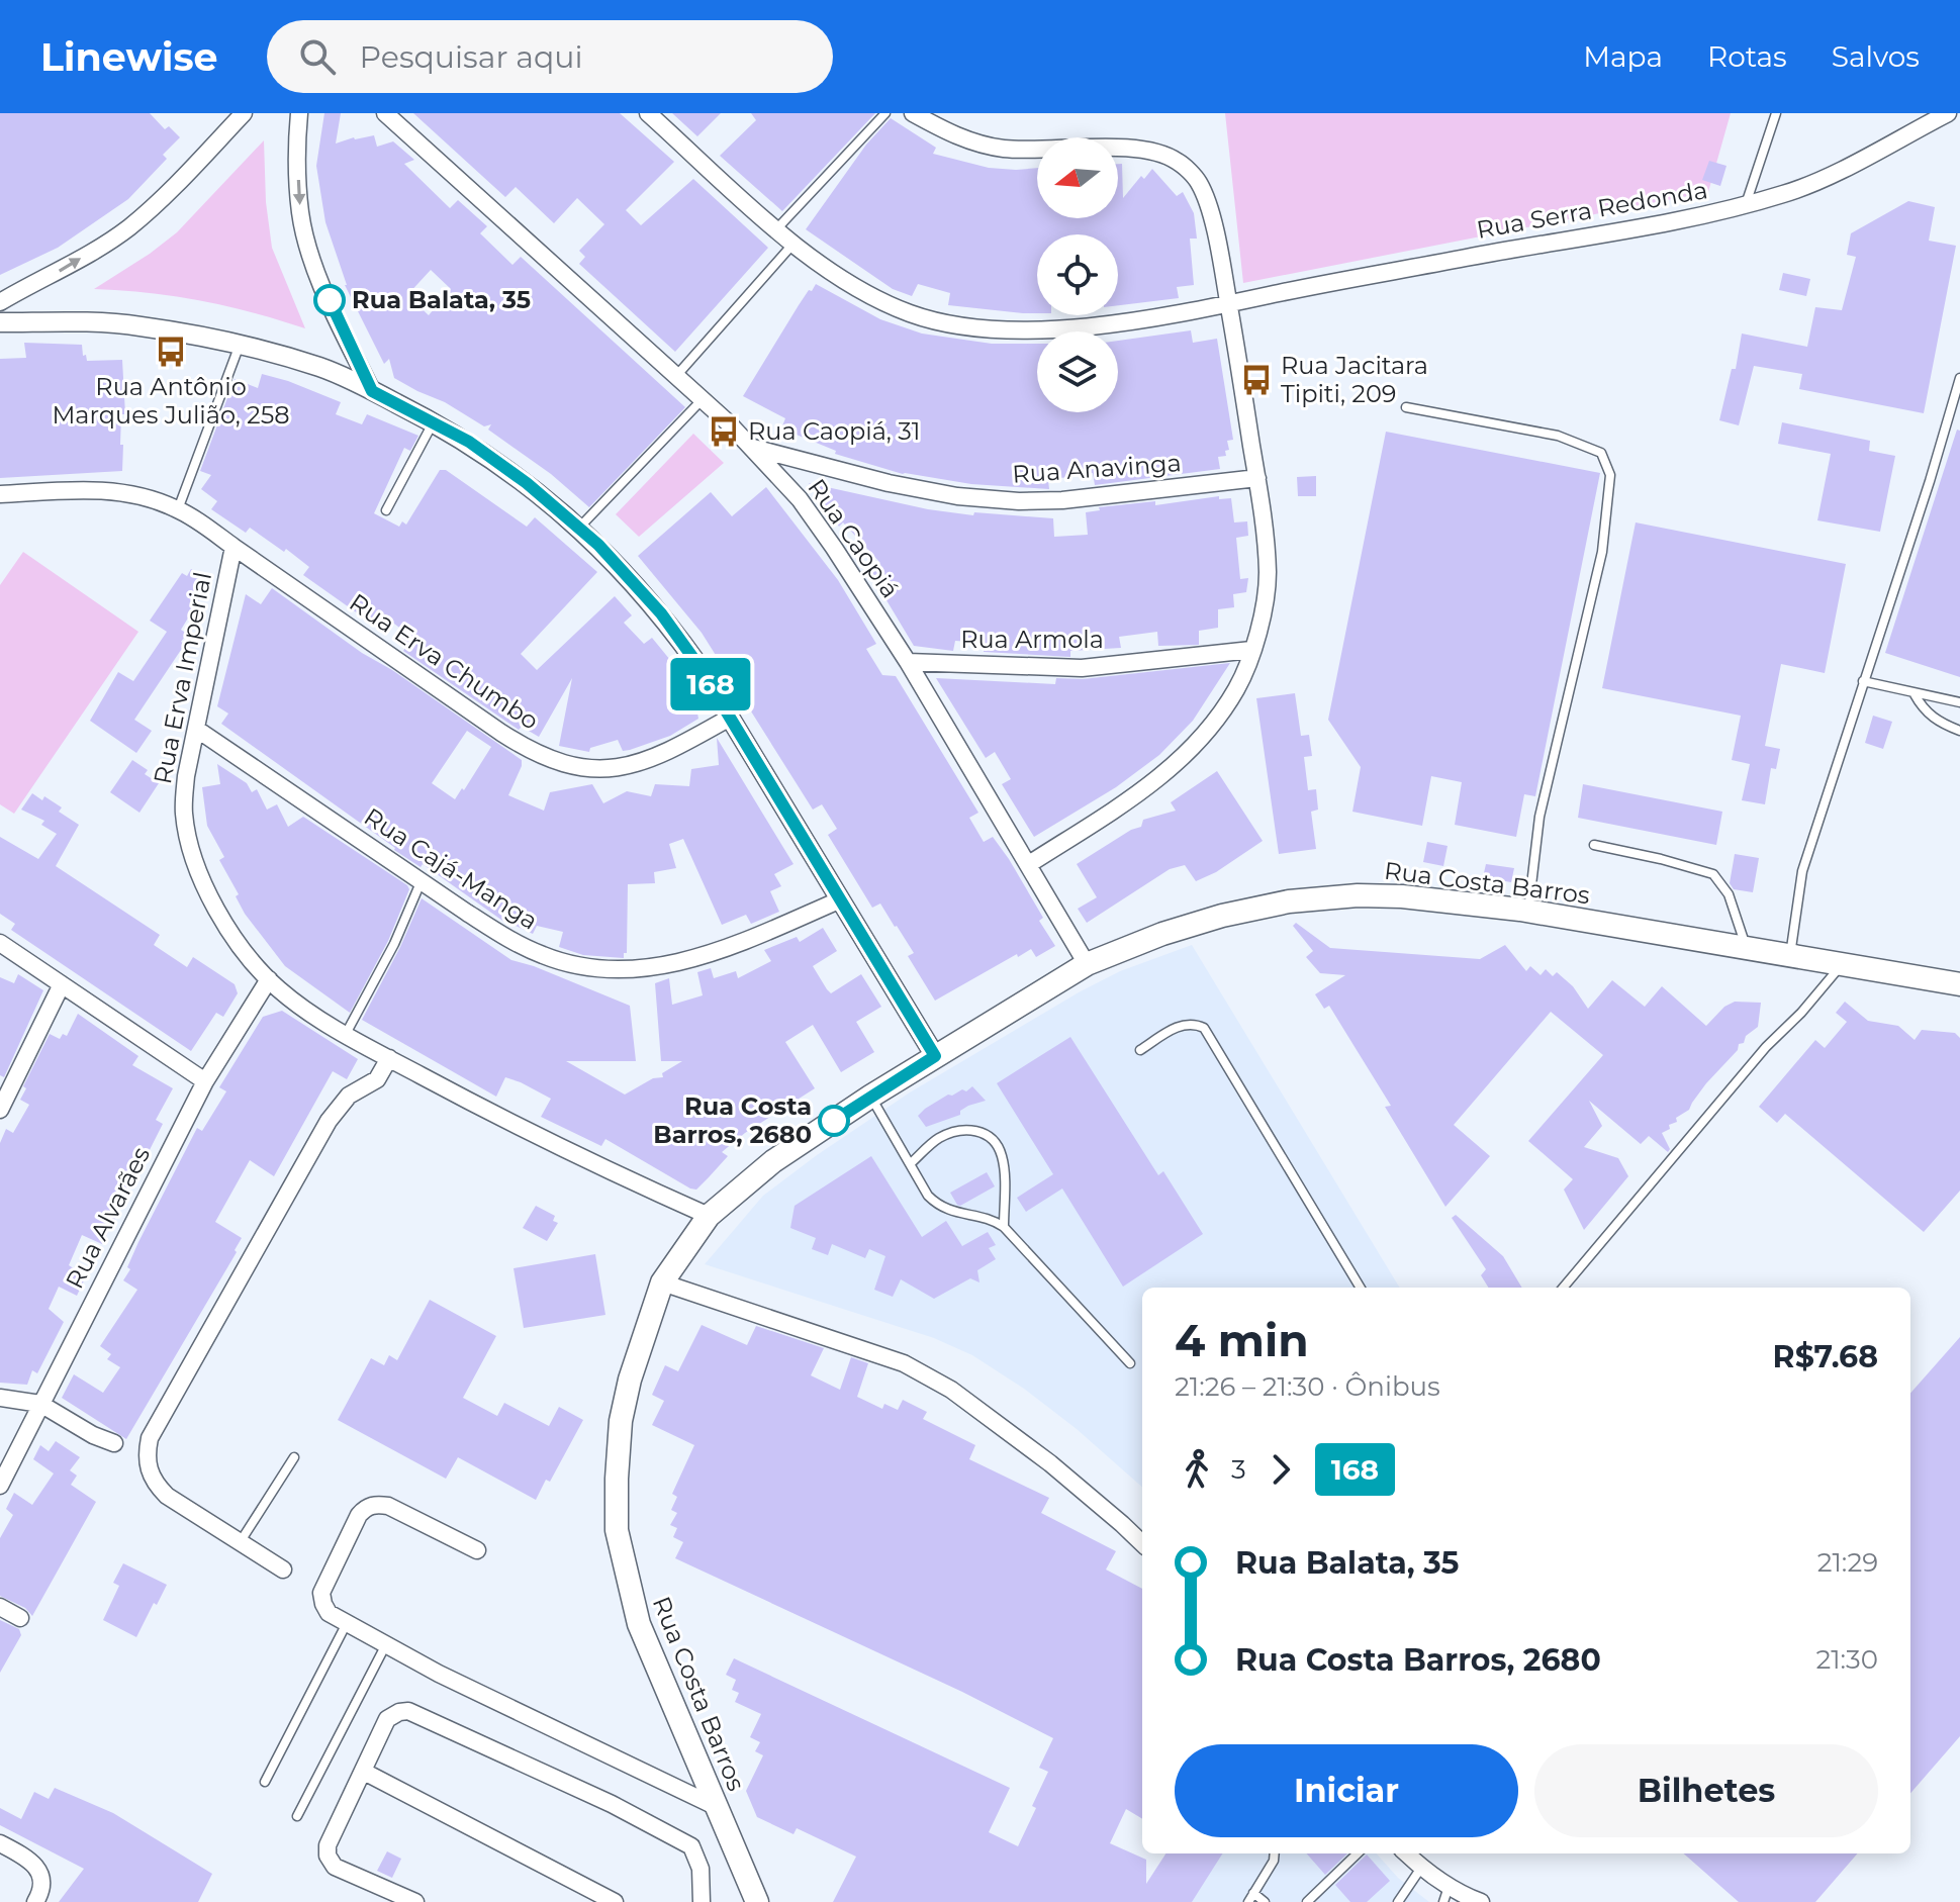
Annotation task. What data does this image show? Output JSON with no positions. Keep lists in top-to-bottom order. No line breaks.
{"streets":{"main road":["Rua Costa Barros"],"street":["Rua Serra Redonda","Rua Anavinga","Rua Caopiá","Rua Armola","Rua Erva Chumbo","Rua Erva Imperial","Rua Cajá-Manga","Rua Alvarães"]},"crossings":[["Rua Anavinga","Rua Caopiá"],["Rua Caopiá","Rua Armola"],["Rua Caopiá","Rua Costa Barros"],["Rua Erva Chumbo","Rua Erva Imperial"],["Rua Erva Imperial","Rua Cajá-Manga"],["Rua Erva Imperial","Rua Costa Barros"],["Rua Erva Imperial","Rua Alvarães"]],"places":{"other":["Rua Balata, 35","Rua Costa Barros, 2680"],"bus stop":["Rua Antônio Marques Julião, 258","Rua Jacitara Tipiti, 209","Rua Caopiá, 31"]},"lines":["bus line 168"],"north":"left","page":{"header":"Linewise","search":"Pesquisar aqui","nav":["Mapa","Rotas","Salvos"],"on_map":"168","heading":["4 min","21:26 – 21:30 · Ônibus","R$7.68"],"legs":["3","168"],"list":[{"name":"Rua Balata, 35","value":"21:29"},{"name":"Rua Costa Barros, 2680","value":"21:30"}],"buttons":["Iniciar","Bilhetes"]}}
